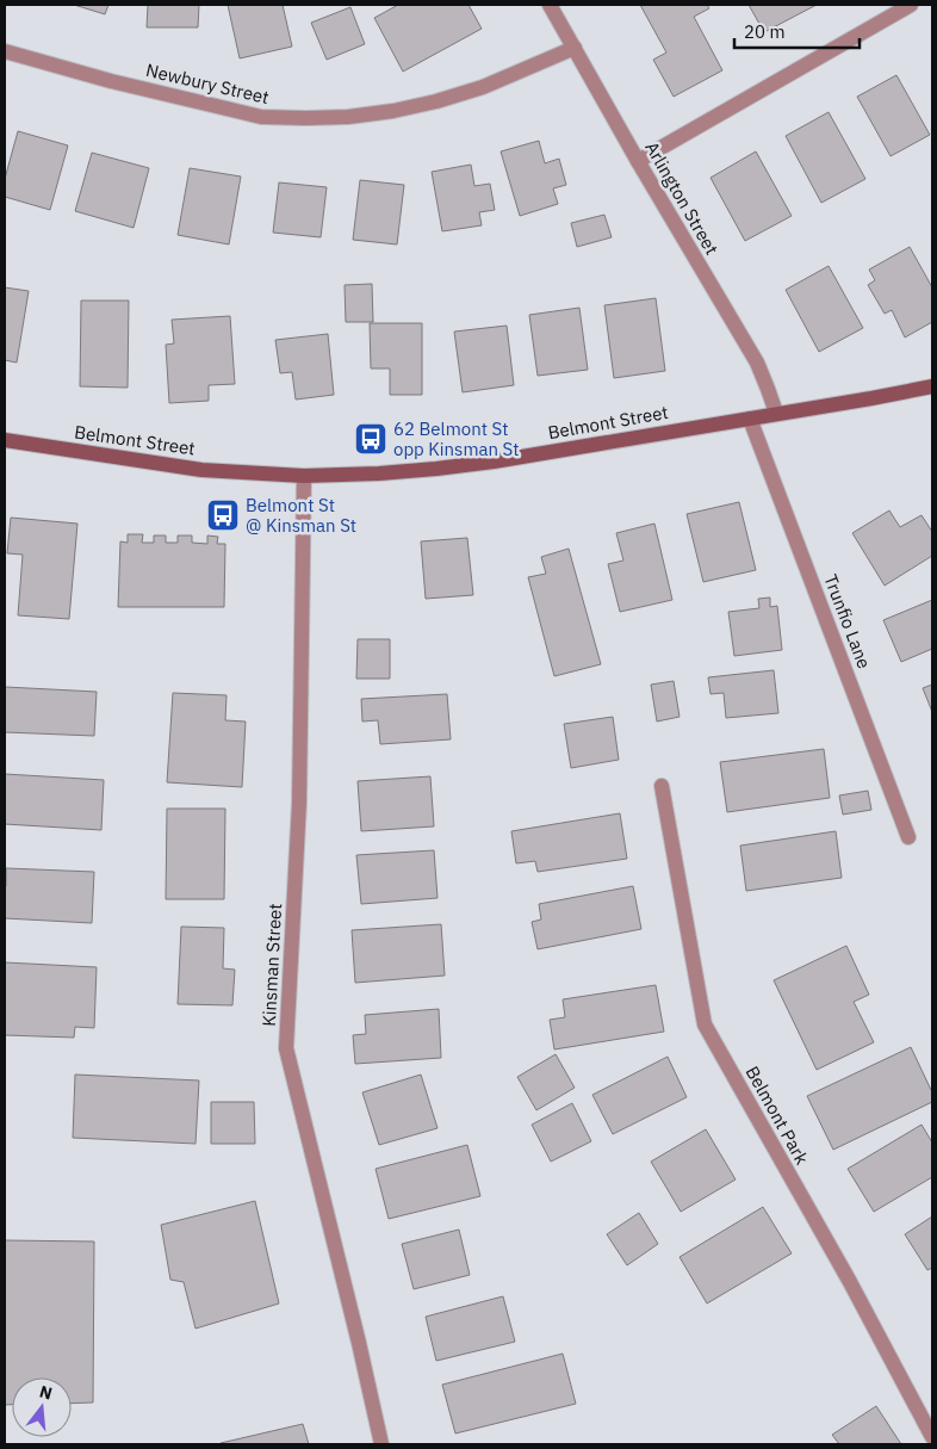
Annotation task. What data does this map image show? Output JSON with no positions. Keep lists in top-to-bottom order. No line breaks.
{"streets":{"street":["Newbury Street","Arlington Street","Belmont Street","Trunfio Lane","Kinsman Street","Belmont Park"]},"crossings":[["Newbury Street","Arlington Street"],["Arlington Street","Belmont Street"],["Belmont Street","Trunfio Lane"],["Belmont Street","Kinsman Street"]],"places":{"bus stop":["62 Belmont St opp Kinsman St","Belmont St @ Kinsman St"]},"scale_bar":"20 m","north":"top"}
